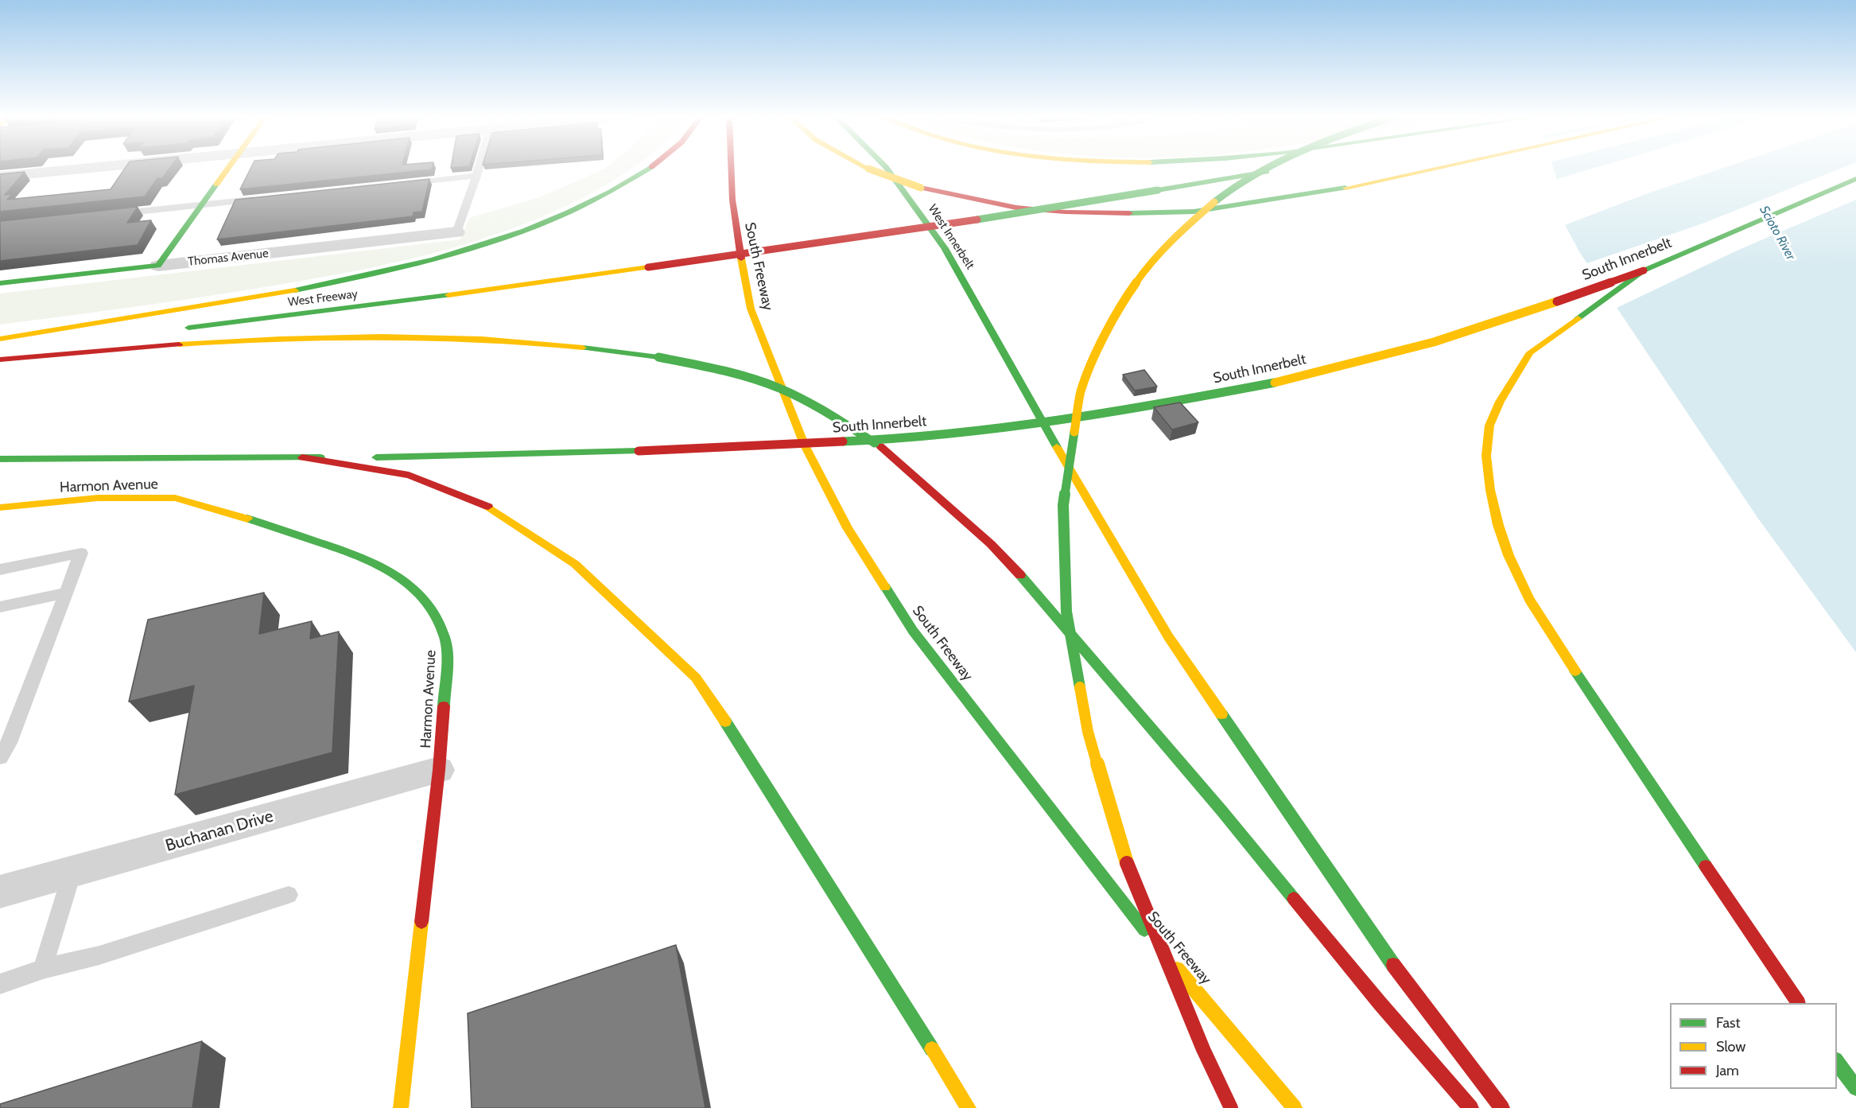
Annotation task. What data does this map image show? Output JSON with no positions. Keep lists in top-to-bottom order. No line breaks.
{"streets":{"main road":["West Innerbelt","Thomas Avenue","South Innerbelt","South Freeway","West Freeway","Harmon Avenue"],"street":["Buchanan Drive"]},"crossings":[["Harmon Avenue","Buchanan Drive"]],"water":["Scioto River"],"legend":["Fast","Slow","Jam"]}
